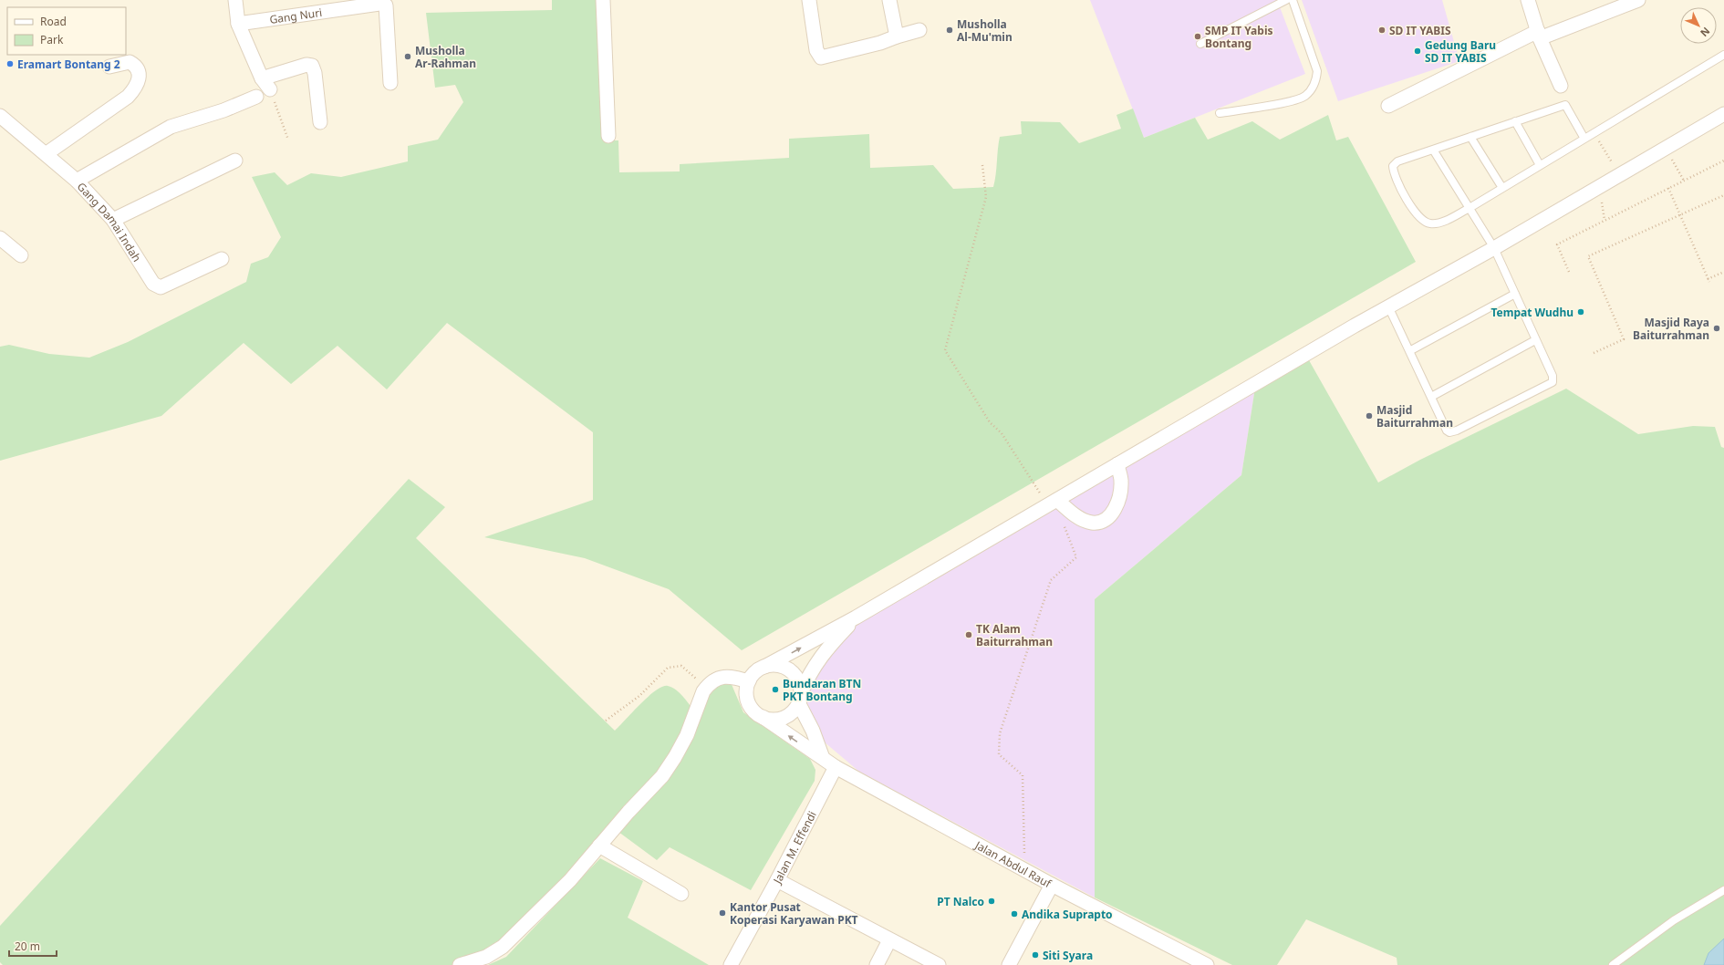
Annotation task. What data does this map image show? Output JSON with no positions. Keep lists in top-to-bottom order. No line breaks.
{"streets":{"street":["Gang Nuri","Gang Damai Indah","Jalan M. Effendi","Jalan Abdul Rauf"]},"crossings":[["Jalan M. Effendi","Jalan Abdul Rauf"]],"places":["Musholla Al-Mu'min","SD IT YABIS","SMP IT Yabis Bontang","Gedung Baru SD IT YABIS","Musholla Ar-Rahman","Eramart Bontang 2","Tempat Wudhu","Masjid Raya Baiturrahman","Masjid Baiturrahman","TK Alam Baiturrahman","Bundaran BTN PKT Bontang","PT Nalco","Kantor Pusat Koperasi Karyawan PKT","Andika Suprapto","Siti Syara"],"legend":["Road","Park"],"scale_bar":"20 m","north":"bottom right"}
